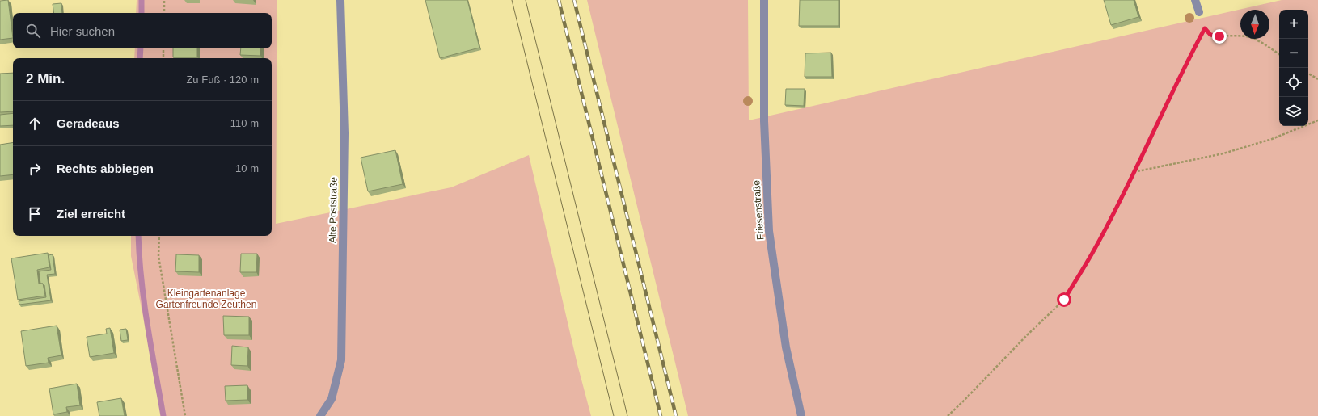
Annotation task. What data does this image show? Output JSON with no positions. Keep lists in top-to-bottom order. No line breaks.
{"streets":{"street":["Alte Poststraße","Friesenstraße"]},"parks":["Kleingartenanlage Gartenfreunde Zeuthen"],"north":"bottom","page":{"map_buttons":["+","−"],"search":"Hier suchen","heading":["2 Min.","Zu Fuß · 120 m"],"list":[["Geradeaus","110 m"],["Rechts abbiegen","10 m"],"Ziel erreicht"]}}
